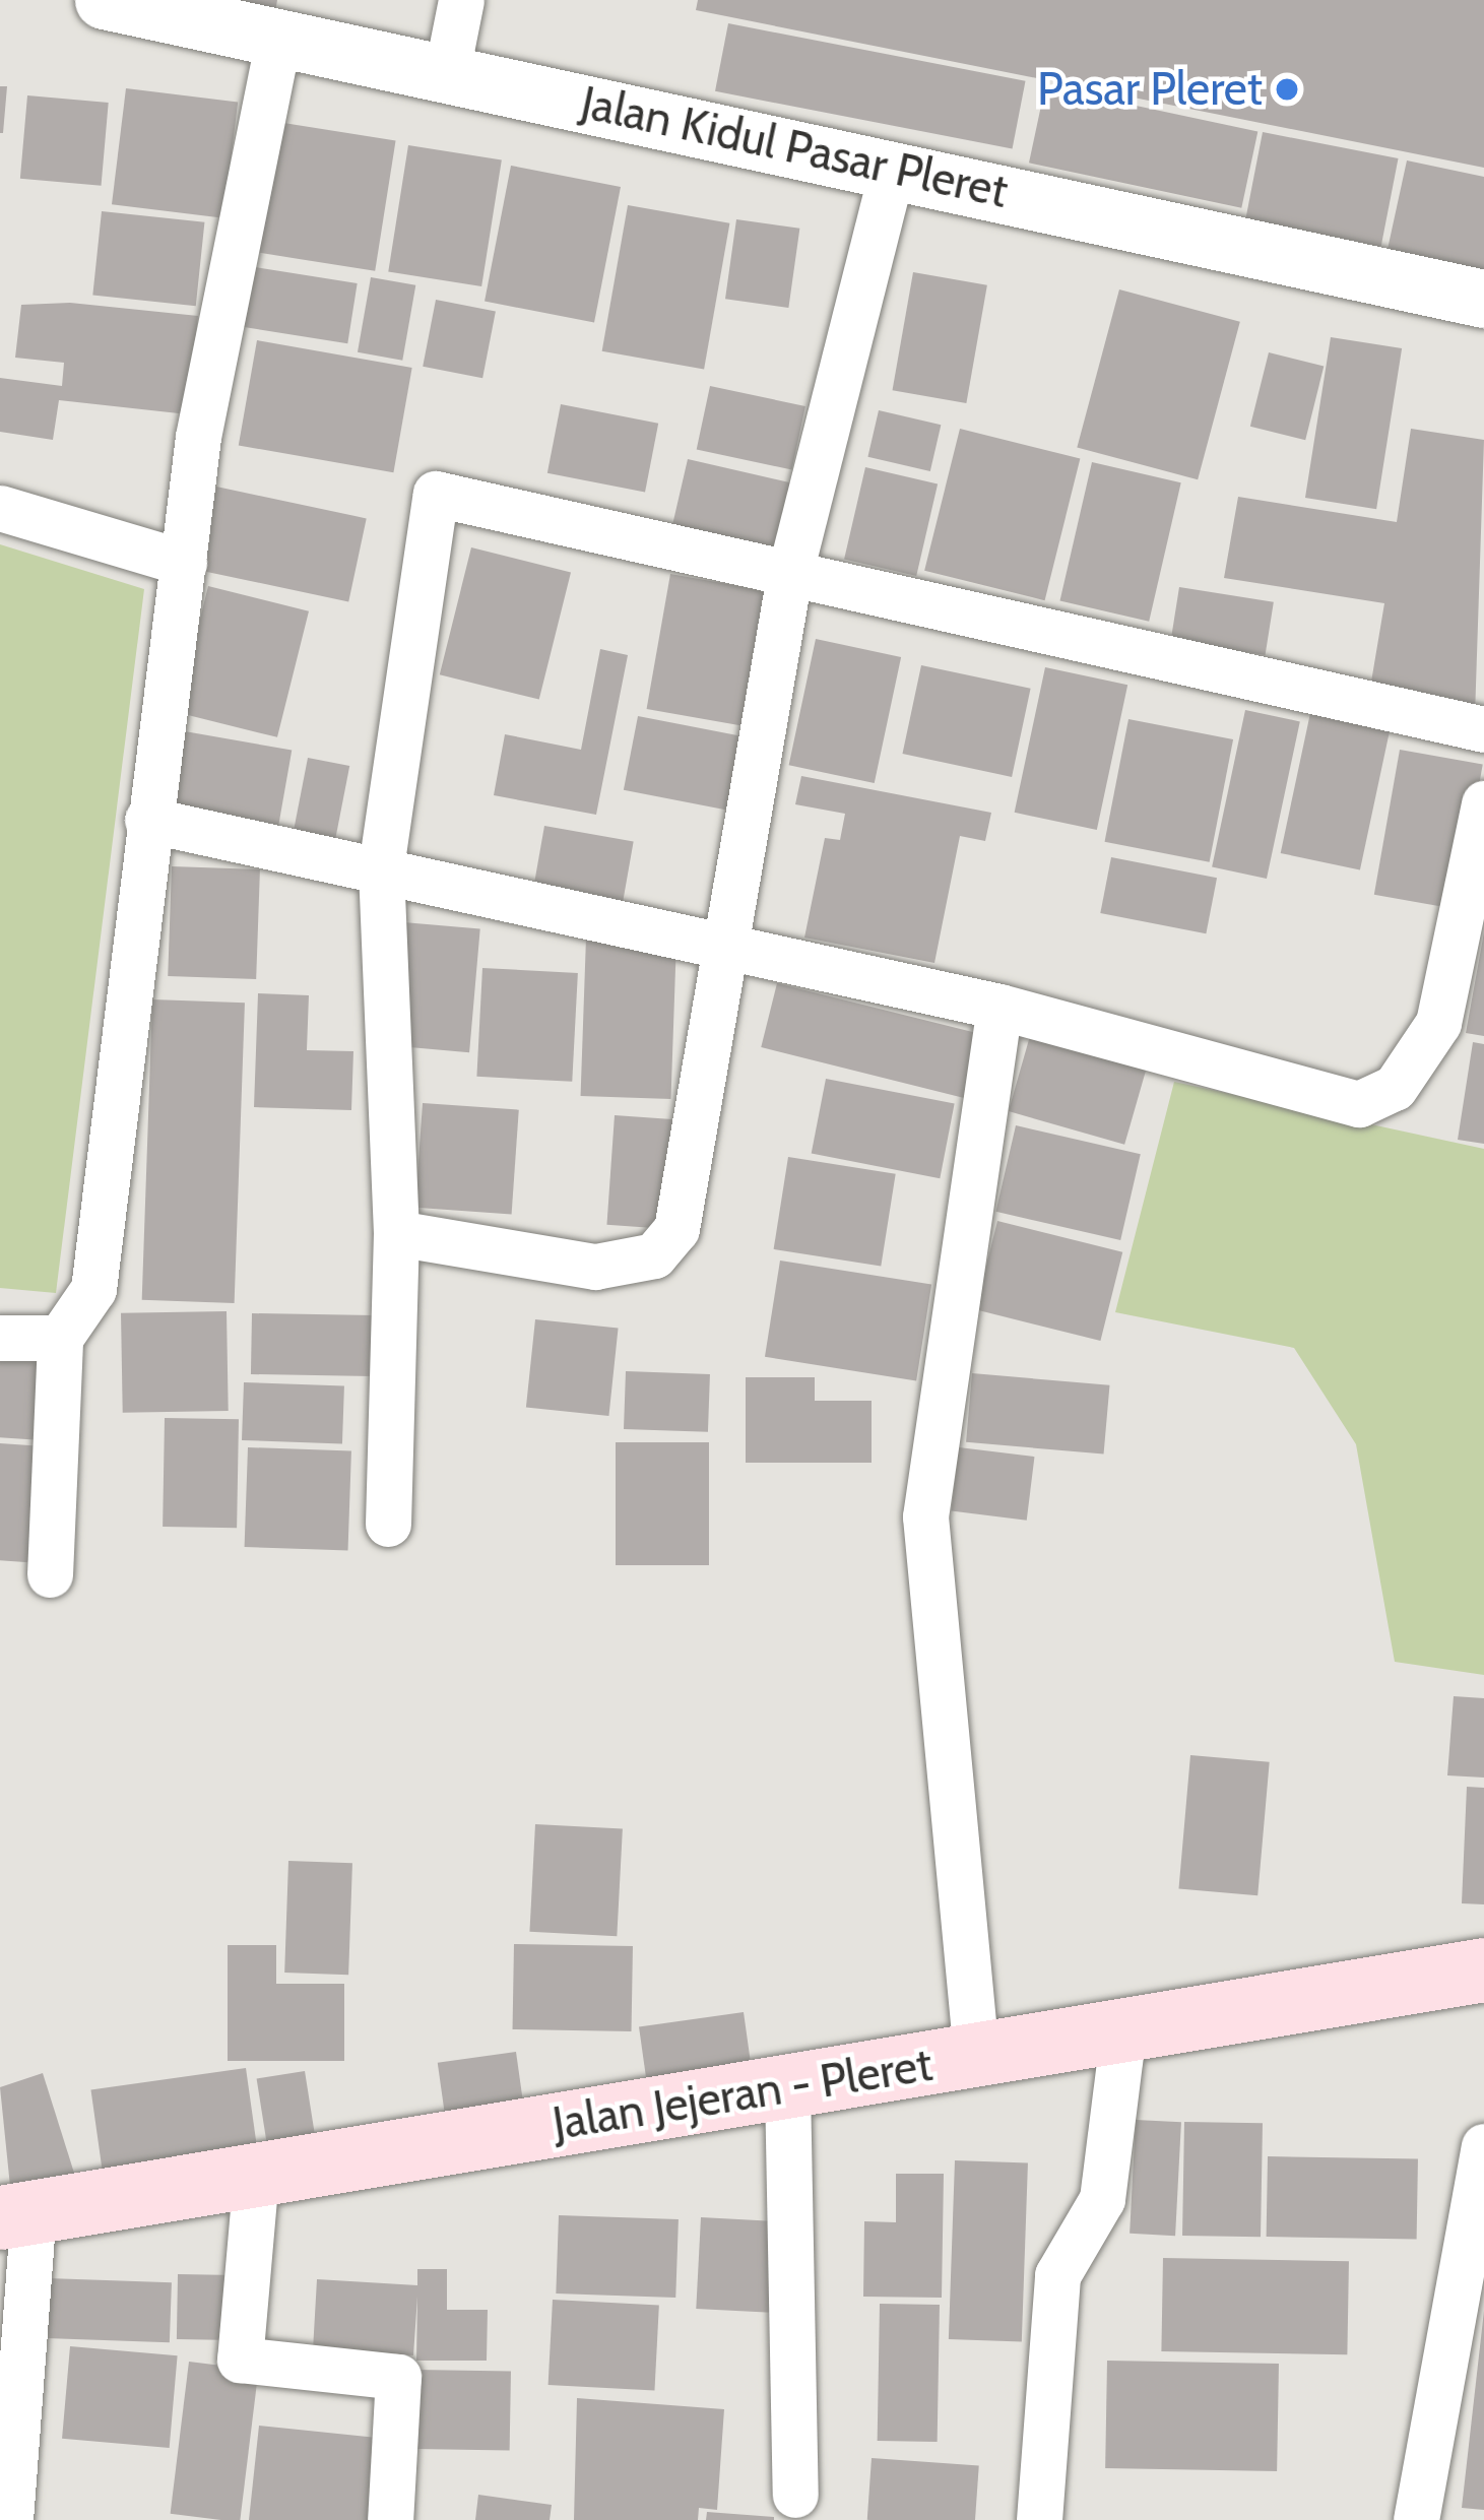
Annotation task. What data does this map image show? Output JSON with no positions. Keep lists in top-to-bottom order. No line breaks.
{"streets":{"main road":["Jalan Jejeran - Pleret"],"street":["Jalan Kidul Pasar Pleret"]},"places":["Pasar Pleret"]}
